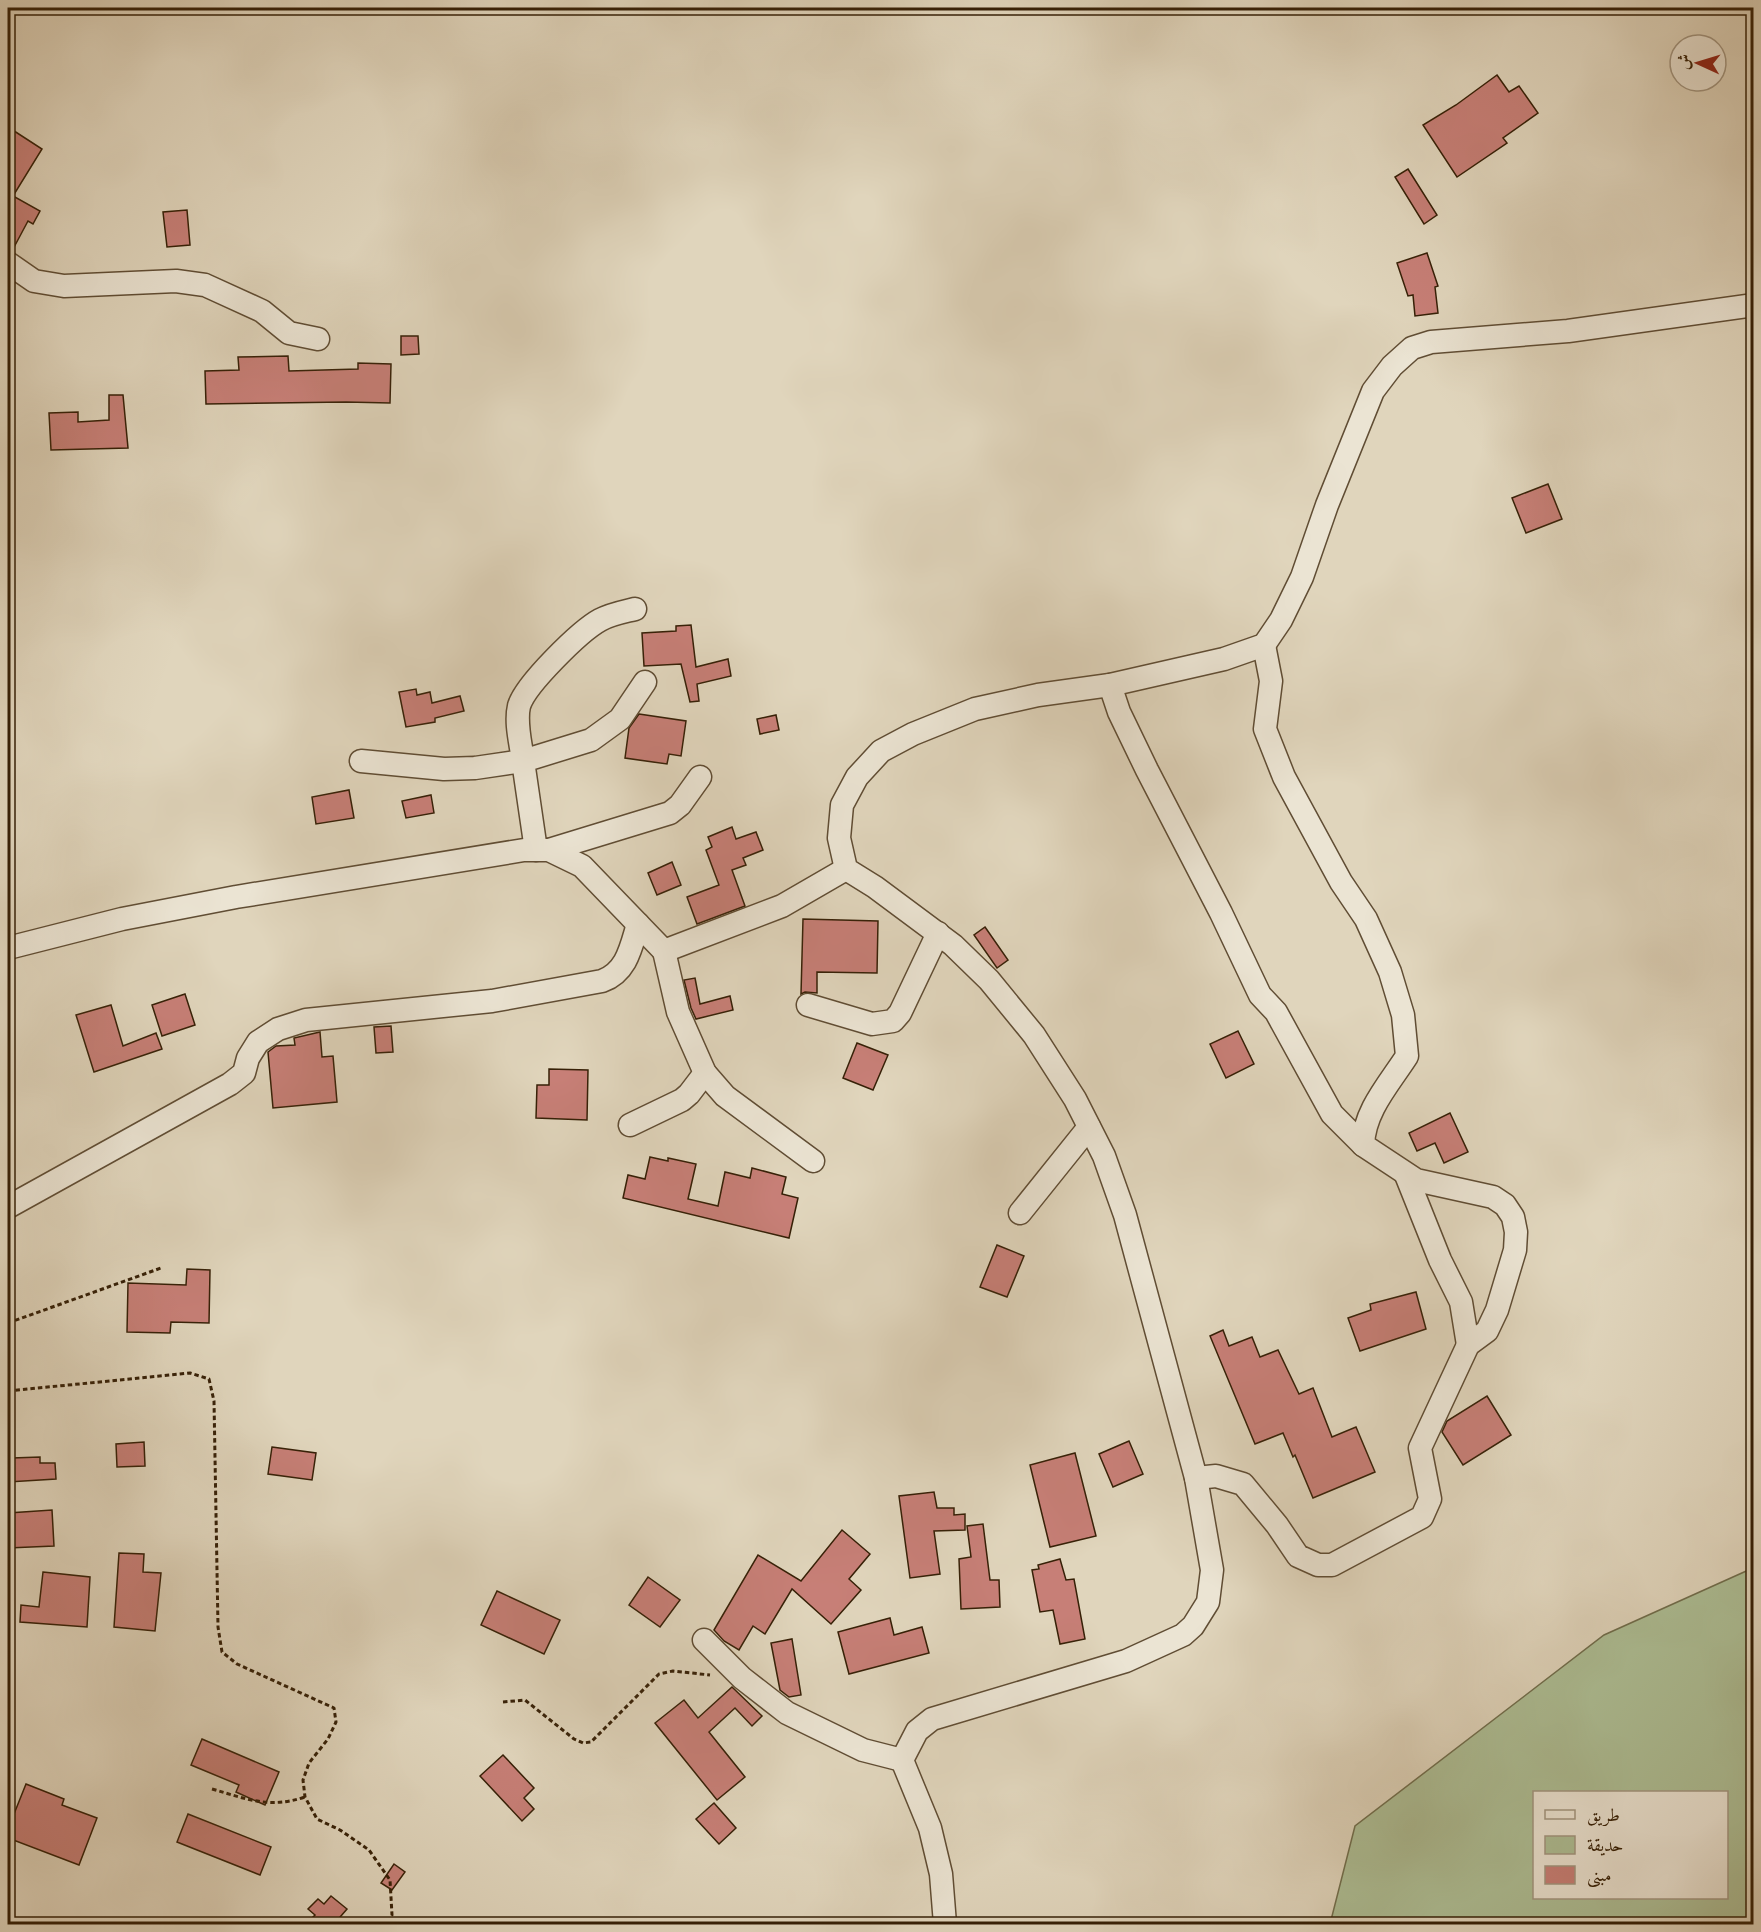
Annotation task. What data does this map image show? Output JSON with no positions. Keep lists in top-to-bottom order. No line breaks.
{"legend":["طريق","حديقة","مبنى"],"north":"left"}
